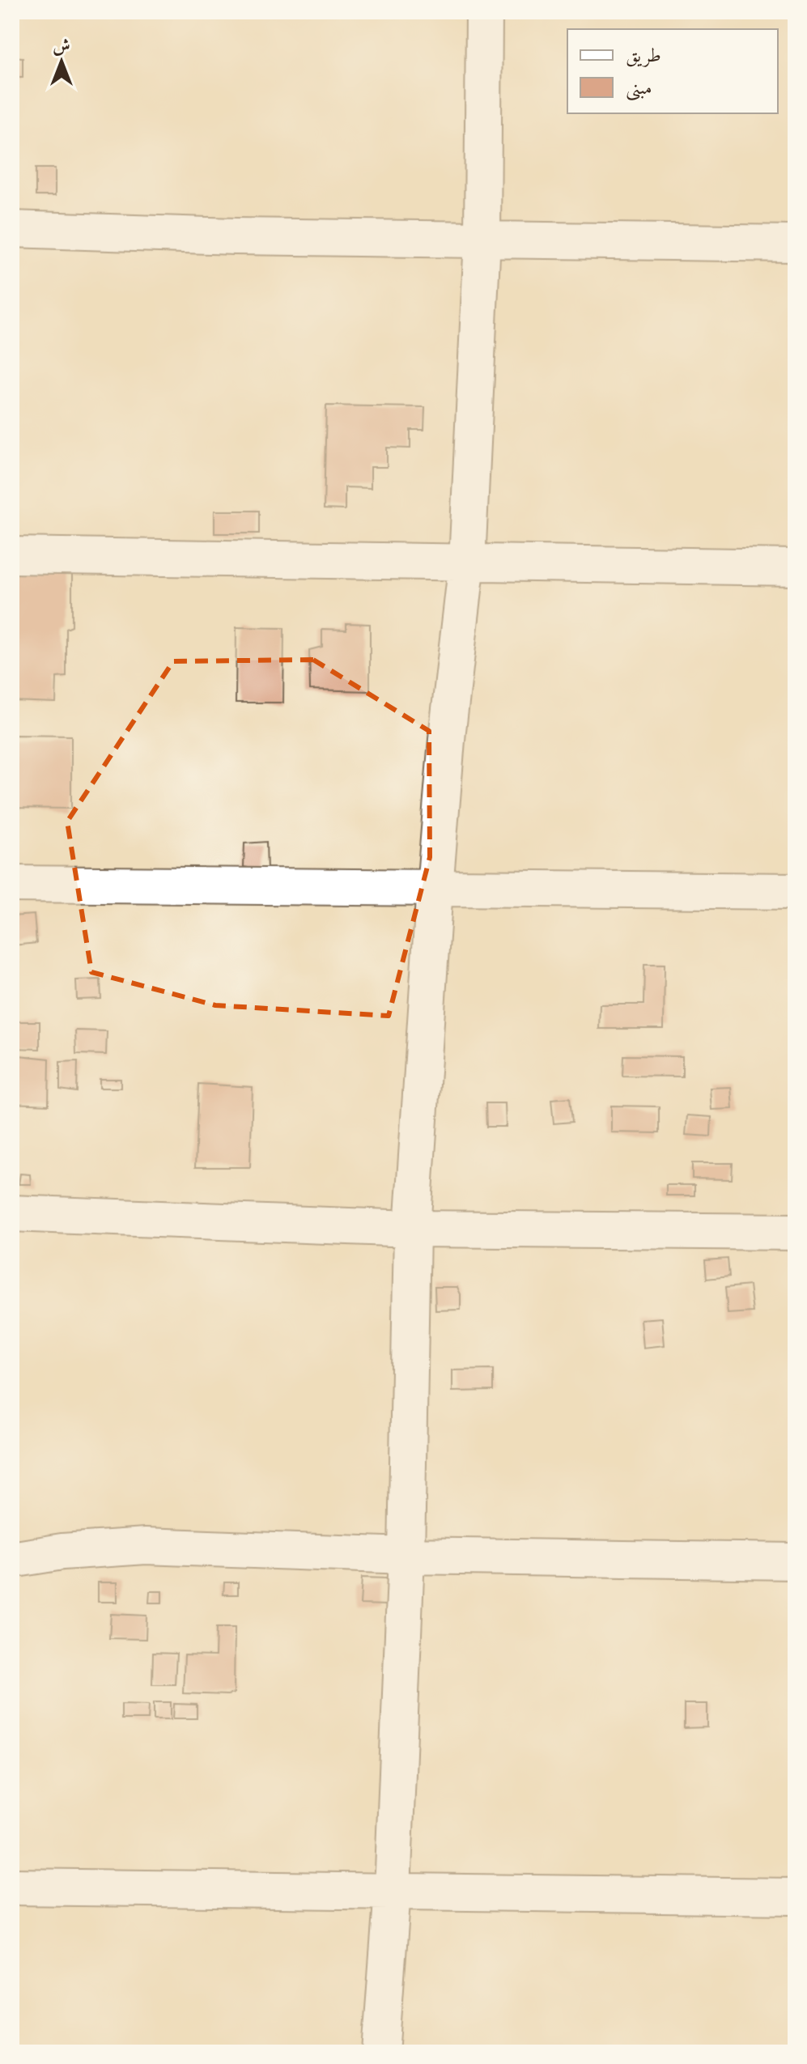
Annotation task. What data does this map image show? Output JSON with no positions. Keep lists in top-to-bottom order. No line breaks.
{"legend":["طريق","مبنى"],"north":"top"}
